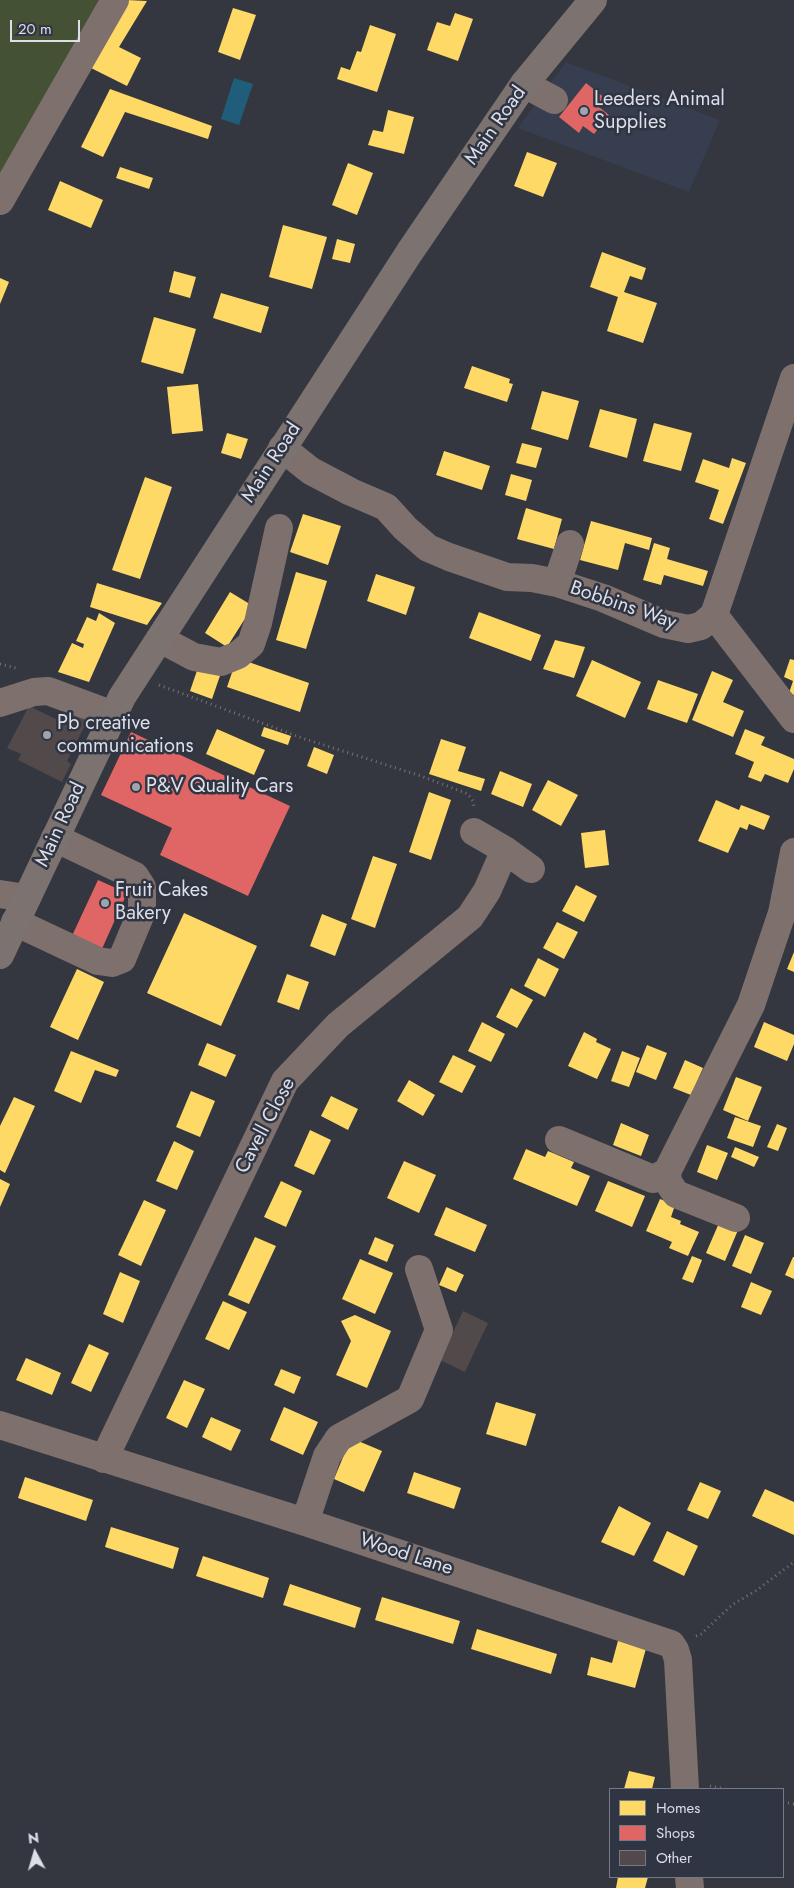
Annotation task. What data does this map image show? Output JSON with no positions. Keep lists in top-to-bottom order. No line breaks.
{"streets":{"main road":["Main Road"],"street":["Bobbins Way","Cavell Close","Wood Lane"]},"crossings":[["Main Road","Bobbins Way"],["Cavell Close","Wood Lane"]],"places":["Leeders Animal Supplies","Pb creative communications","P&V Quality Cars","Fruit Cakes Bakery"],"legend":["Homes","Shops","Other"],"scale_bar":"20 m","north":"top"}
